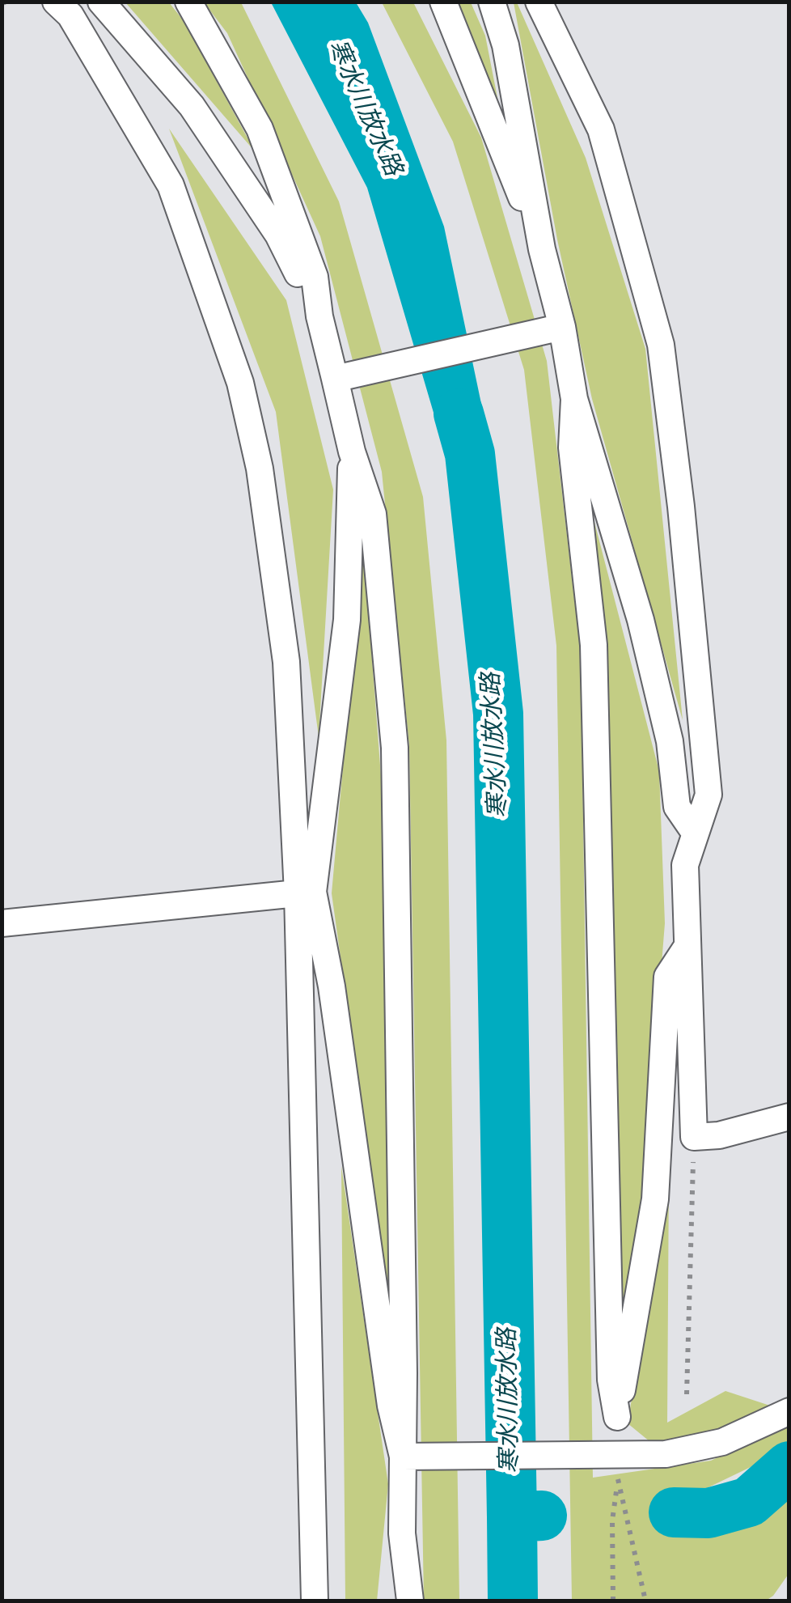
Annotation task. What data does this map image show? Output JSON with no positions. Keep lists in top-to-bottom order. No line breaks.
{"water":["寒水川放水路"]}
